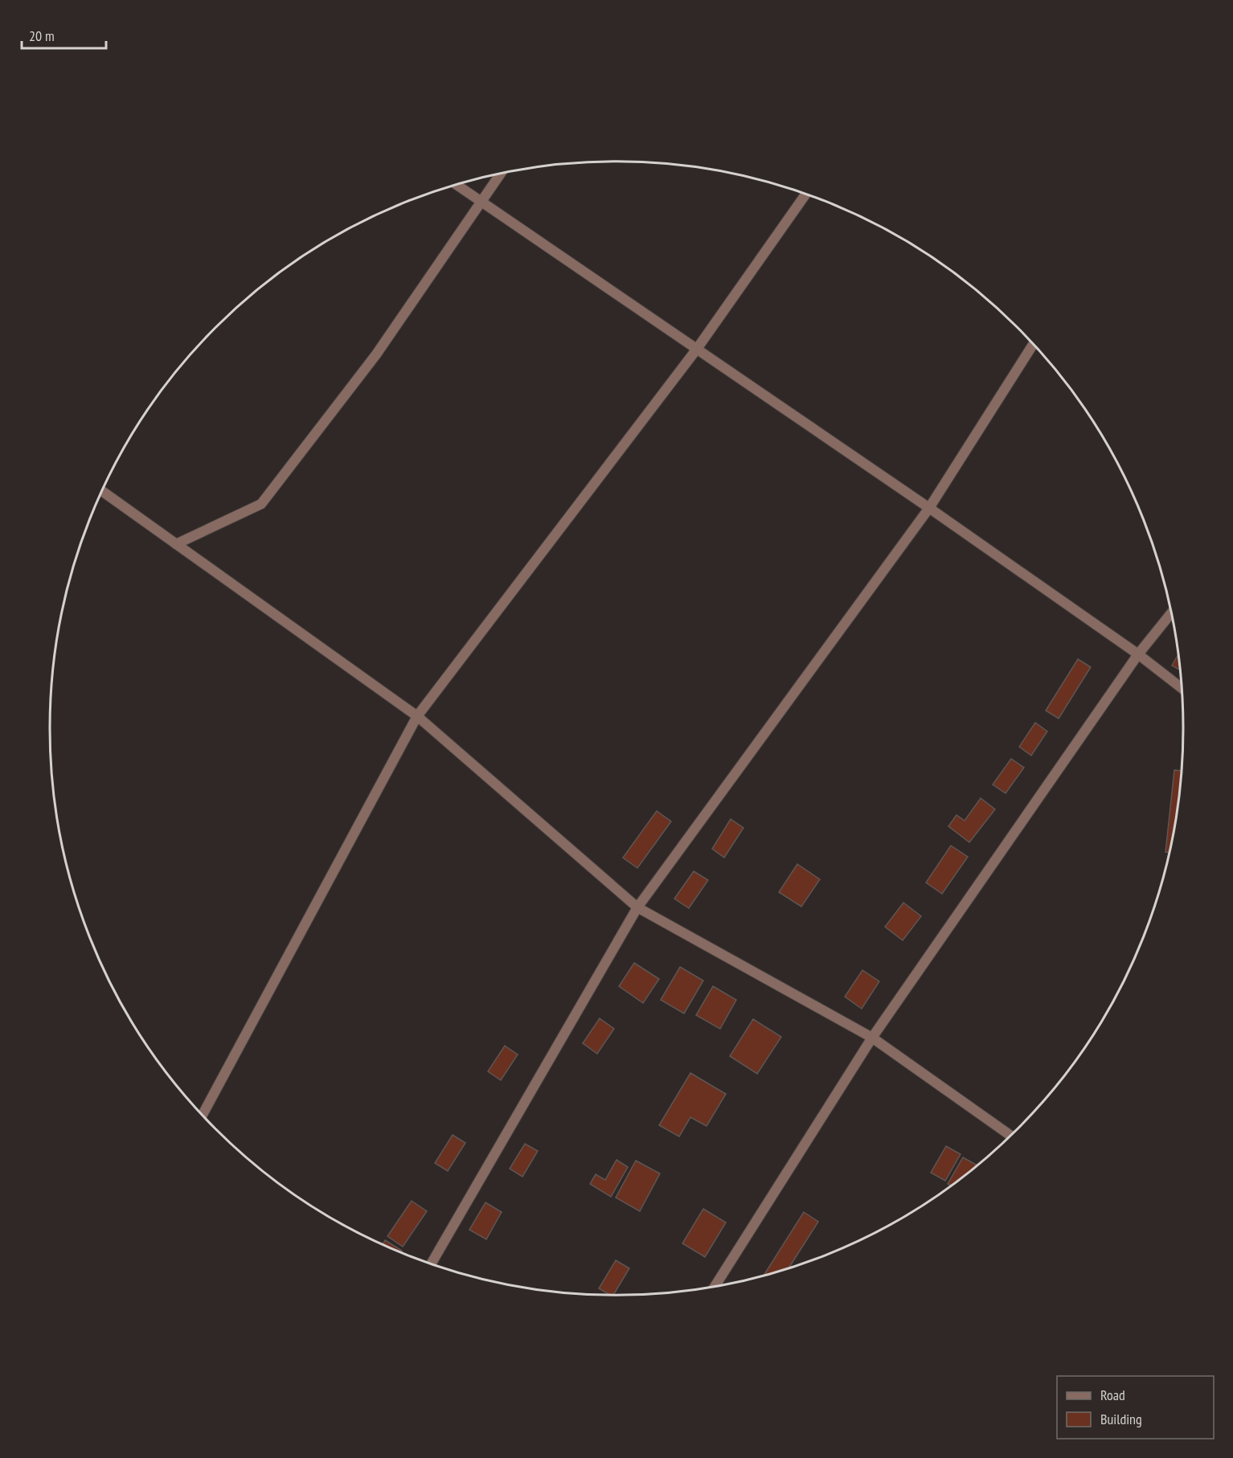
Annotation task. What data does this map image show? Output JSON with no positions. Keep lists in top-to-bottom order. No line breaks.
{"legend":["Road","Building"],"scale_bar":"20 m"}
